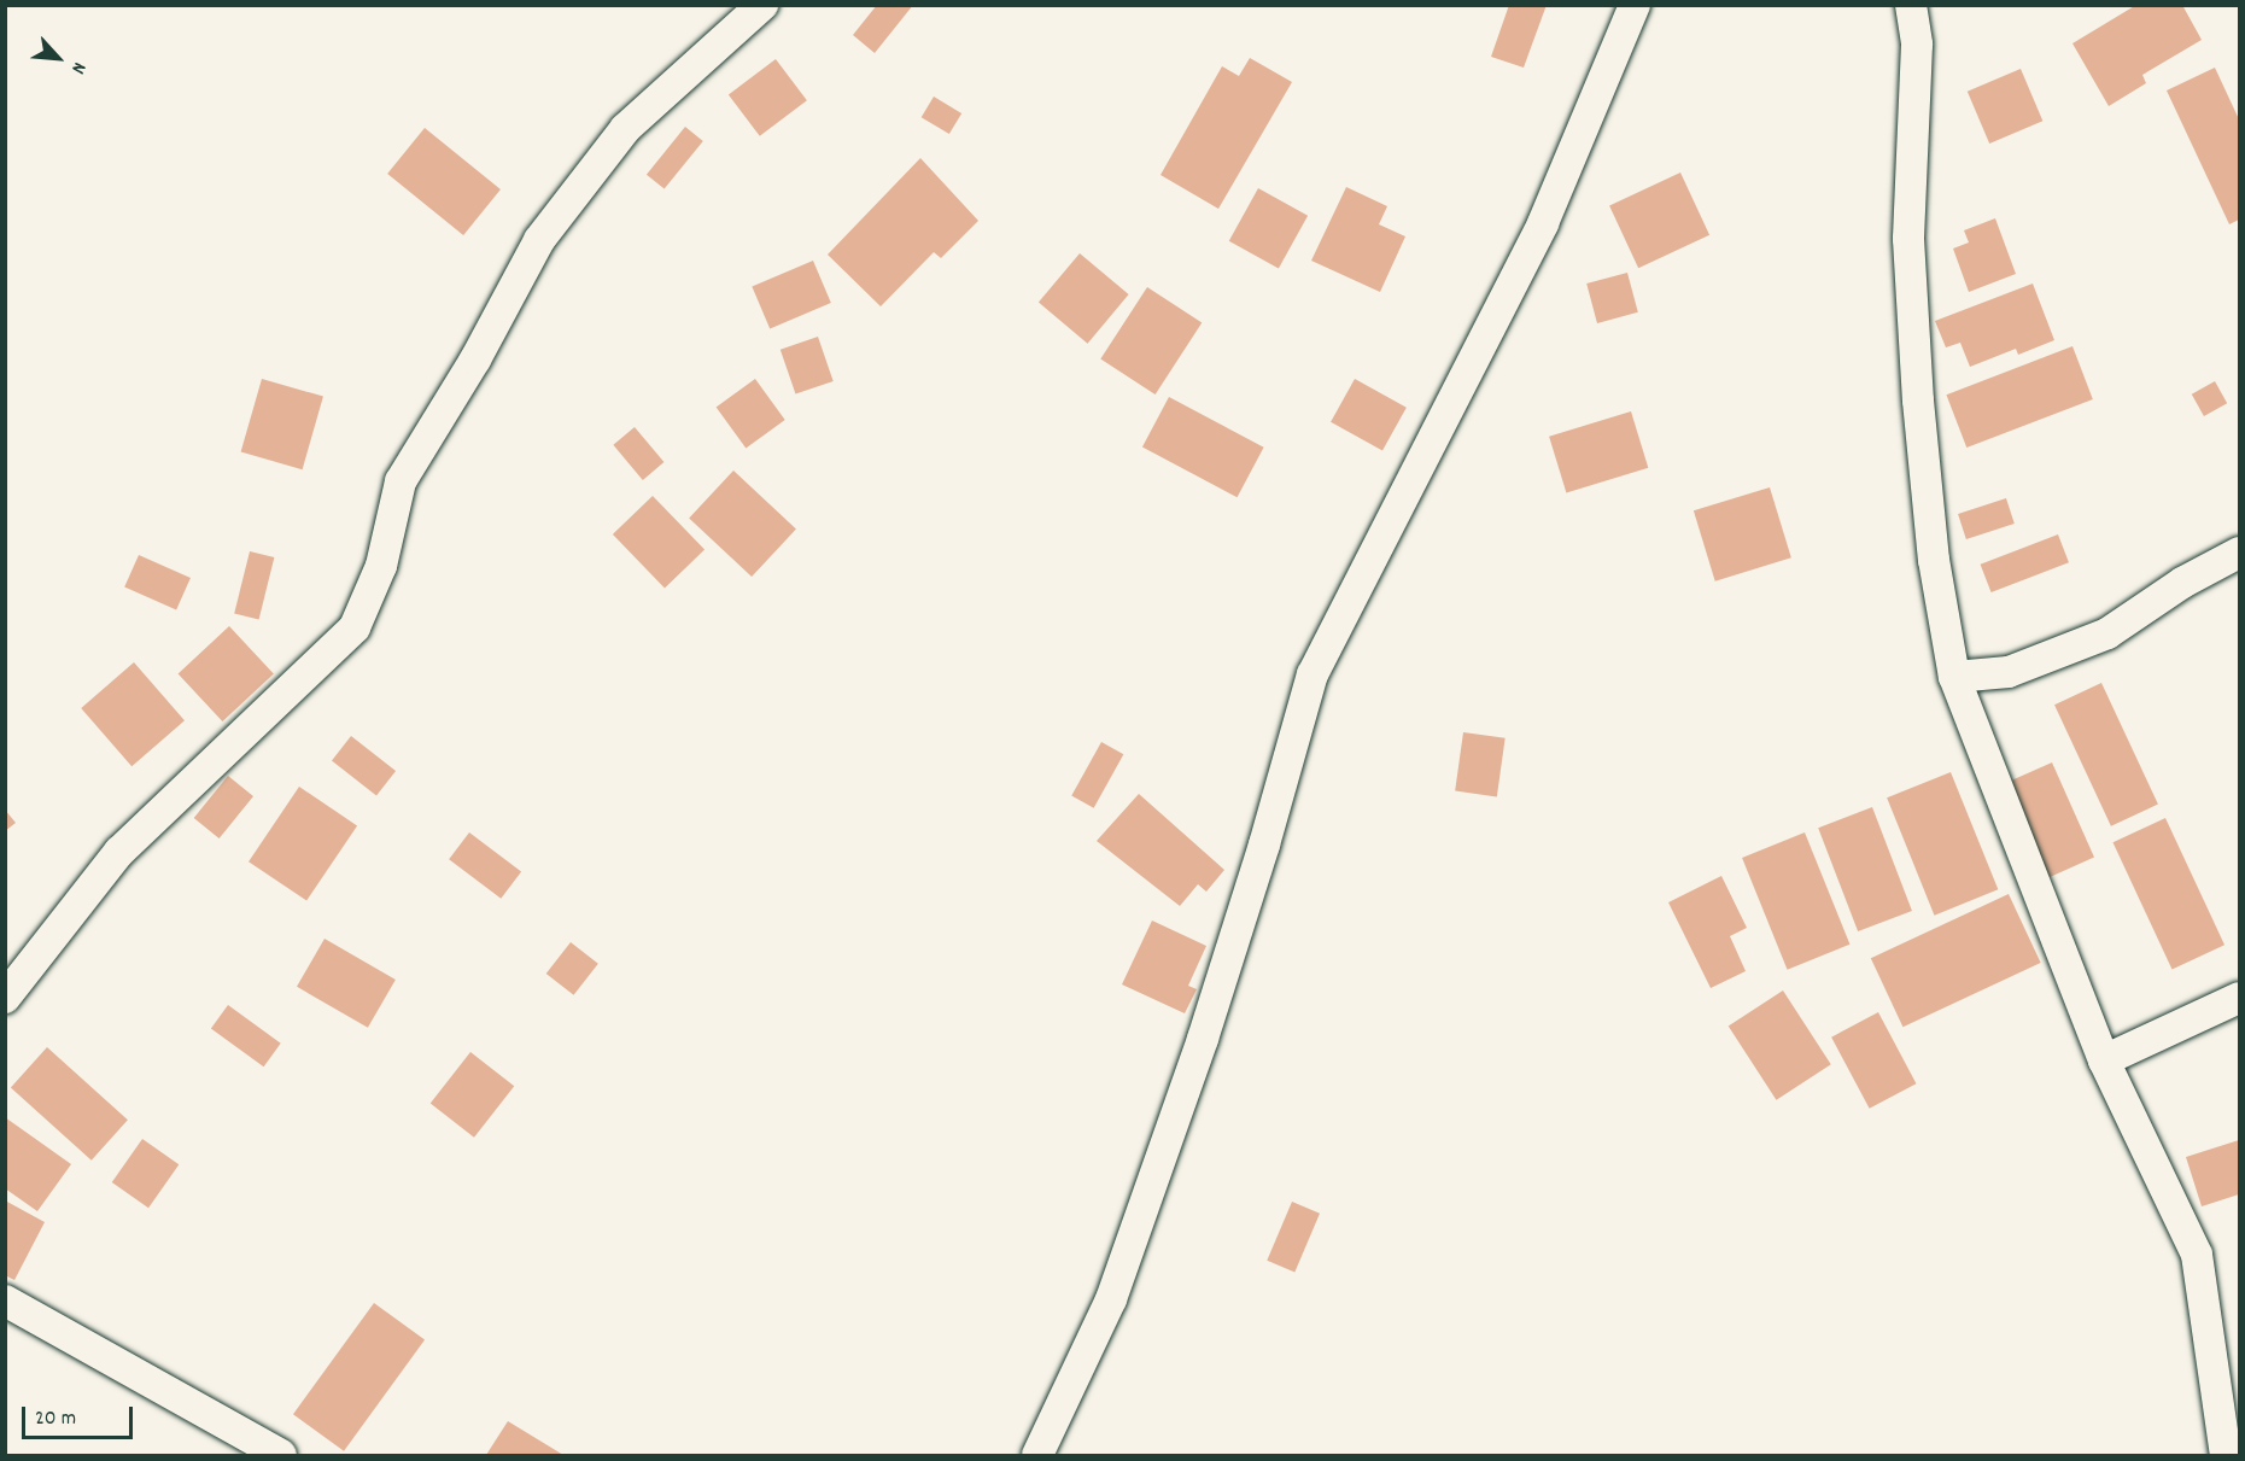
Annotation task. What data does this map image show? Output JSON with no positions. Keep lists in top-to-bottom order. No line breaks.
{"scale_bar":"20 m","north":"bottom right"}
